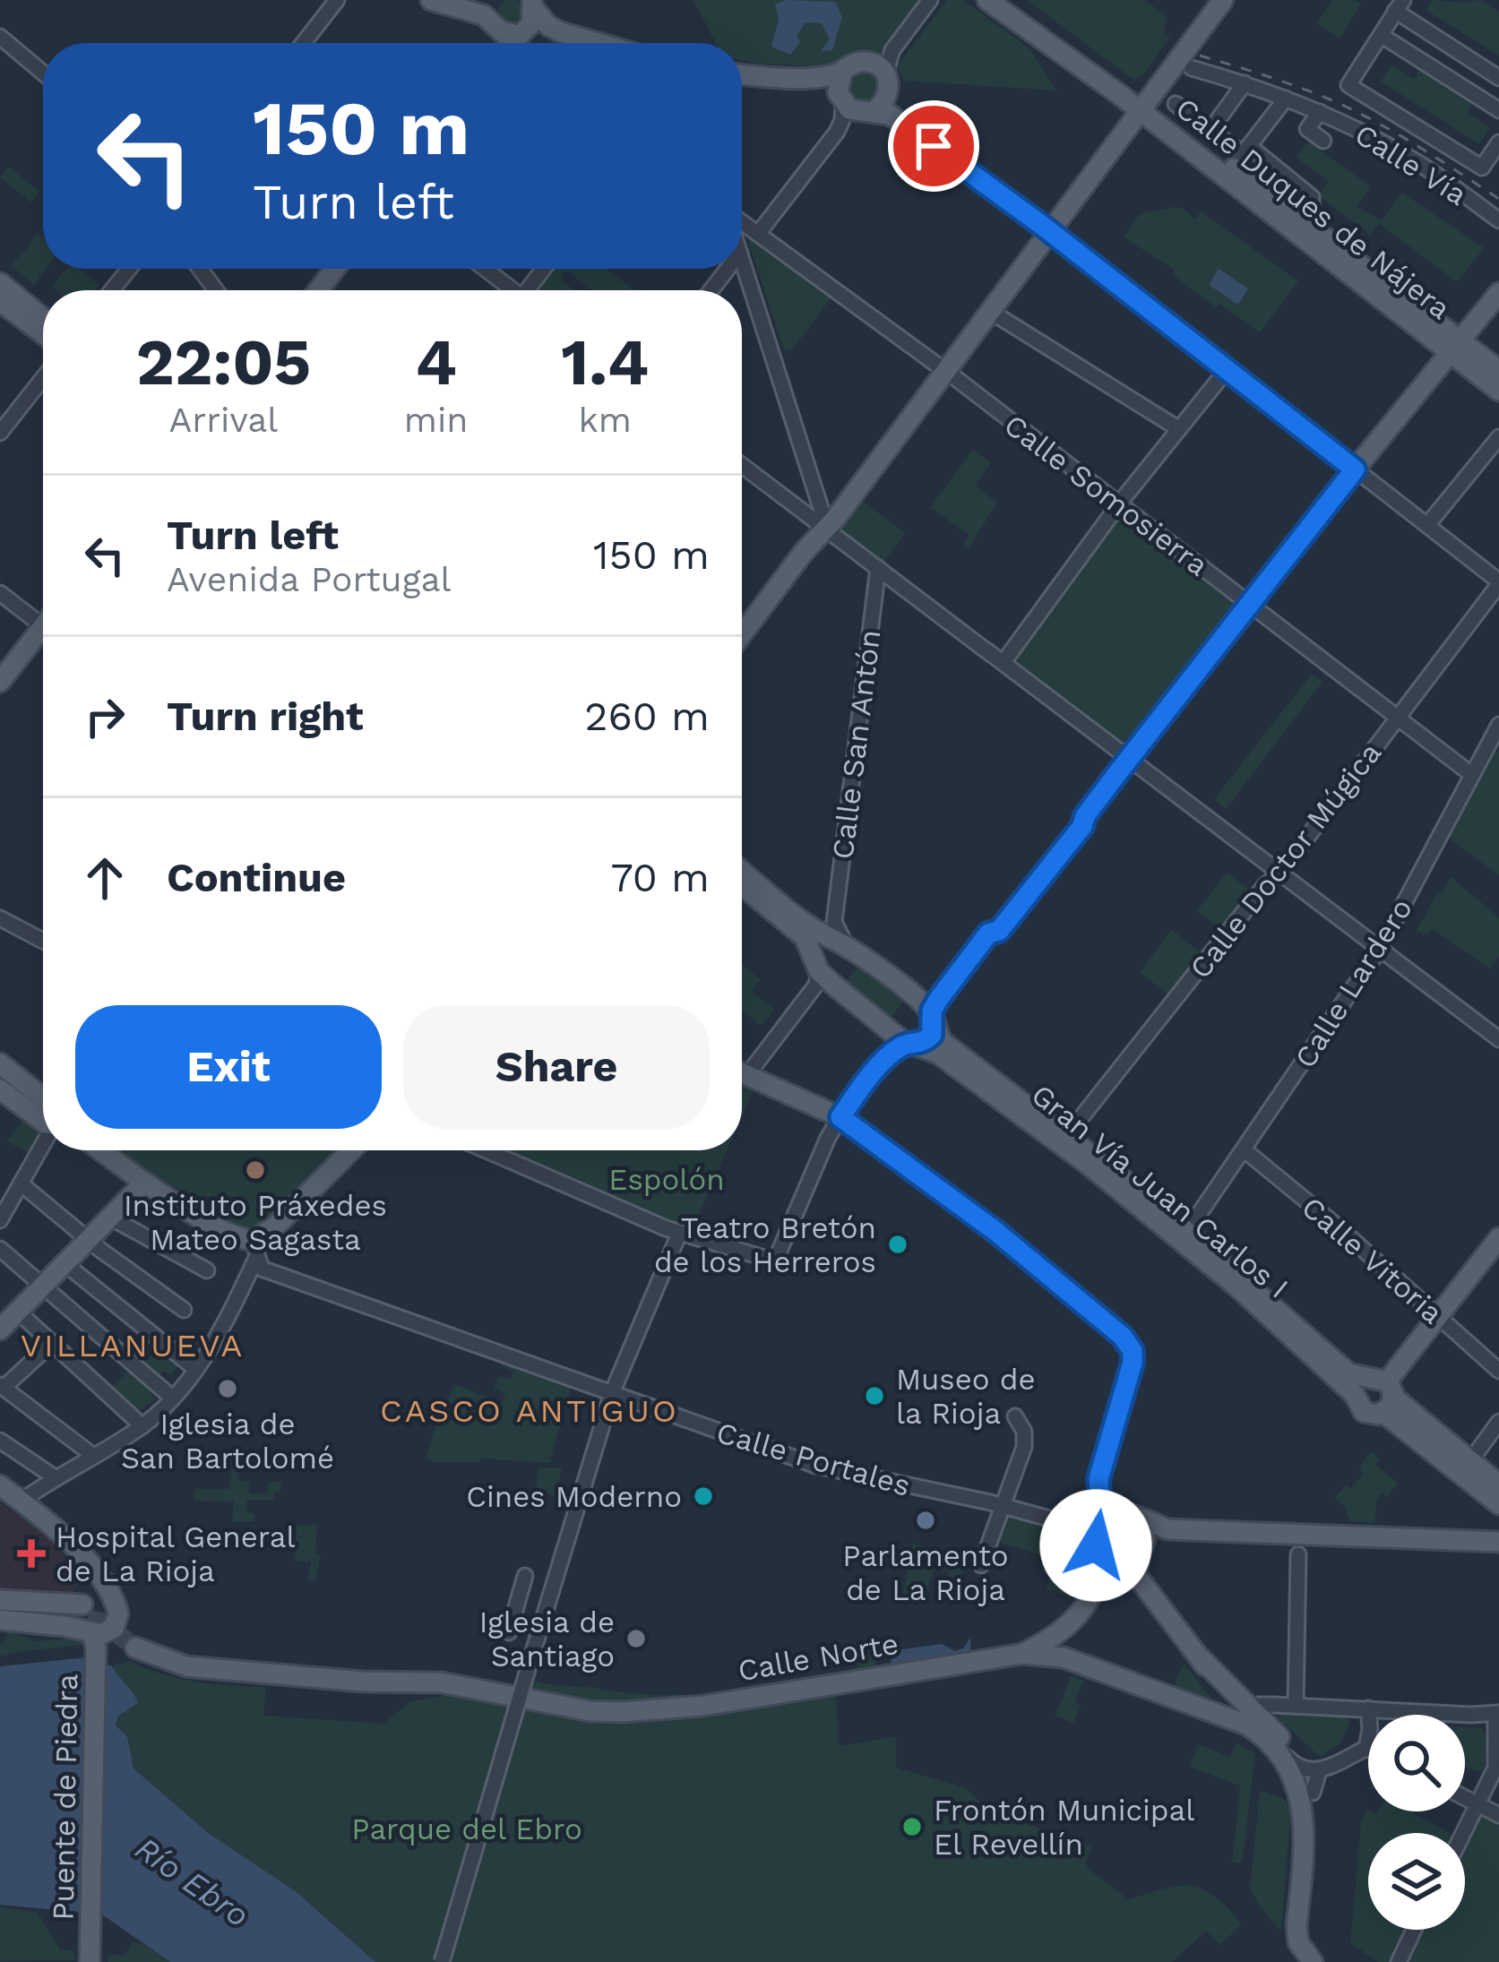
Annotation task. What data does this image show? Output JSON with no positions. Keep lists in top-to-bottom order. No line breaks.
{"streets":{"main road":["Calle Duques de Nájera","Gran Vía Juan Carlos I","Calle Norte","Puente de Piedra"],"street":["Calle Vía","Calle Somosierra","Calle San Antón","Calle Doctor Múgica","Calle Lardero","Calle Vitoria","Calle Portales"]},"crossings":[["Calle Somosierra","Calle Doctor Múgica"],["Calle Somosierra","Calle Lardero"],["Calle San Antón","Gran Vía Juan Carlos I"],["Calle Doctor Múgica","Gran Vía Juan Carlos I"],["Calle Lardero","Gran Vía Juan Carlos I"],["Calle Lardero","Calle Vitoria"],["Calle Portales","Calle Norte"]],"districts":["VILLANUEVA","CASCO ANTIGUO"],"water":["Río Ebro"],"parks":["Espolón","Parque del Ebro"],"places":{"other":["Instituto Práxedes Mateo Sagasta","Teatro Bretón de los Herreros","Iglesia de San Bartolomé","Museo de la Rioja","Cines Moderno","Parlamento de La Rioja","Iglesia de Santiago","Frontón Municipal El Revellín"],"health":["Hospital General de La Rioja"]},"page":{"turn":["150 m","Turn left"],"eta":["22:05","Arrival","4","min","1.4","km"],"list":[{"name":"Turn left","note":"Avenida Portugal","value":"150 m"},{"name":"Turn right","value":"260 m"},{"name":"Continue","value":"70 m"}],"buttons":["Exit","Share"]}}
